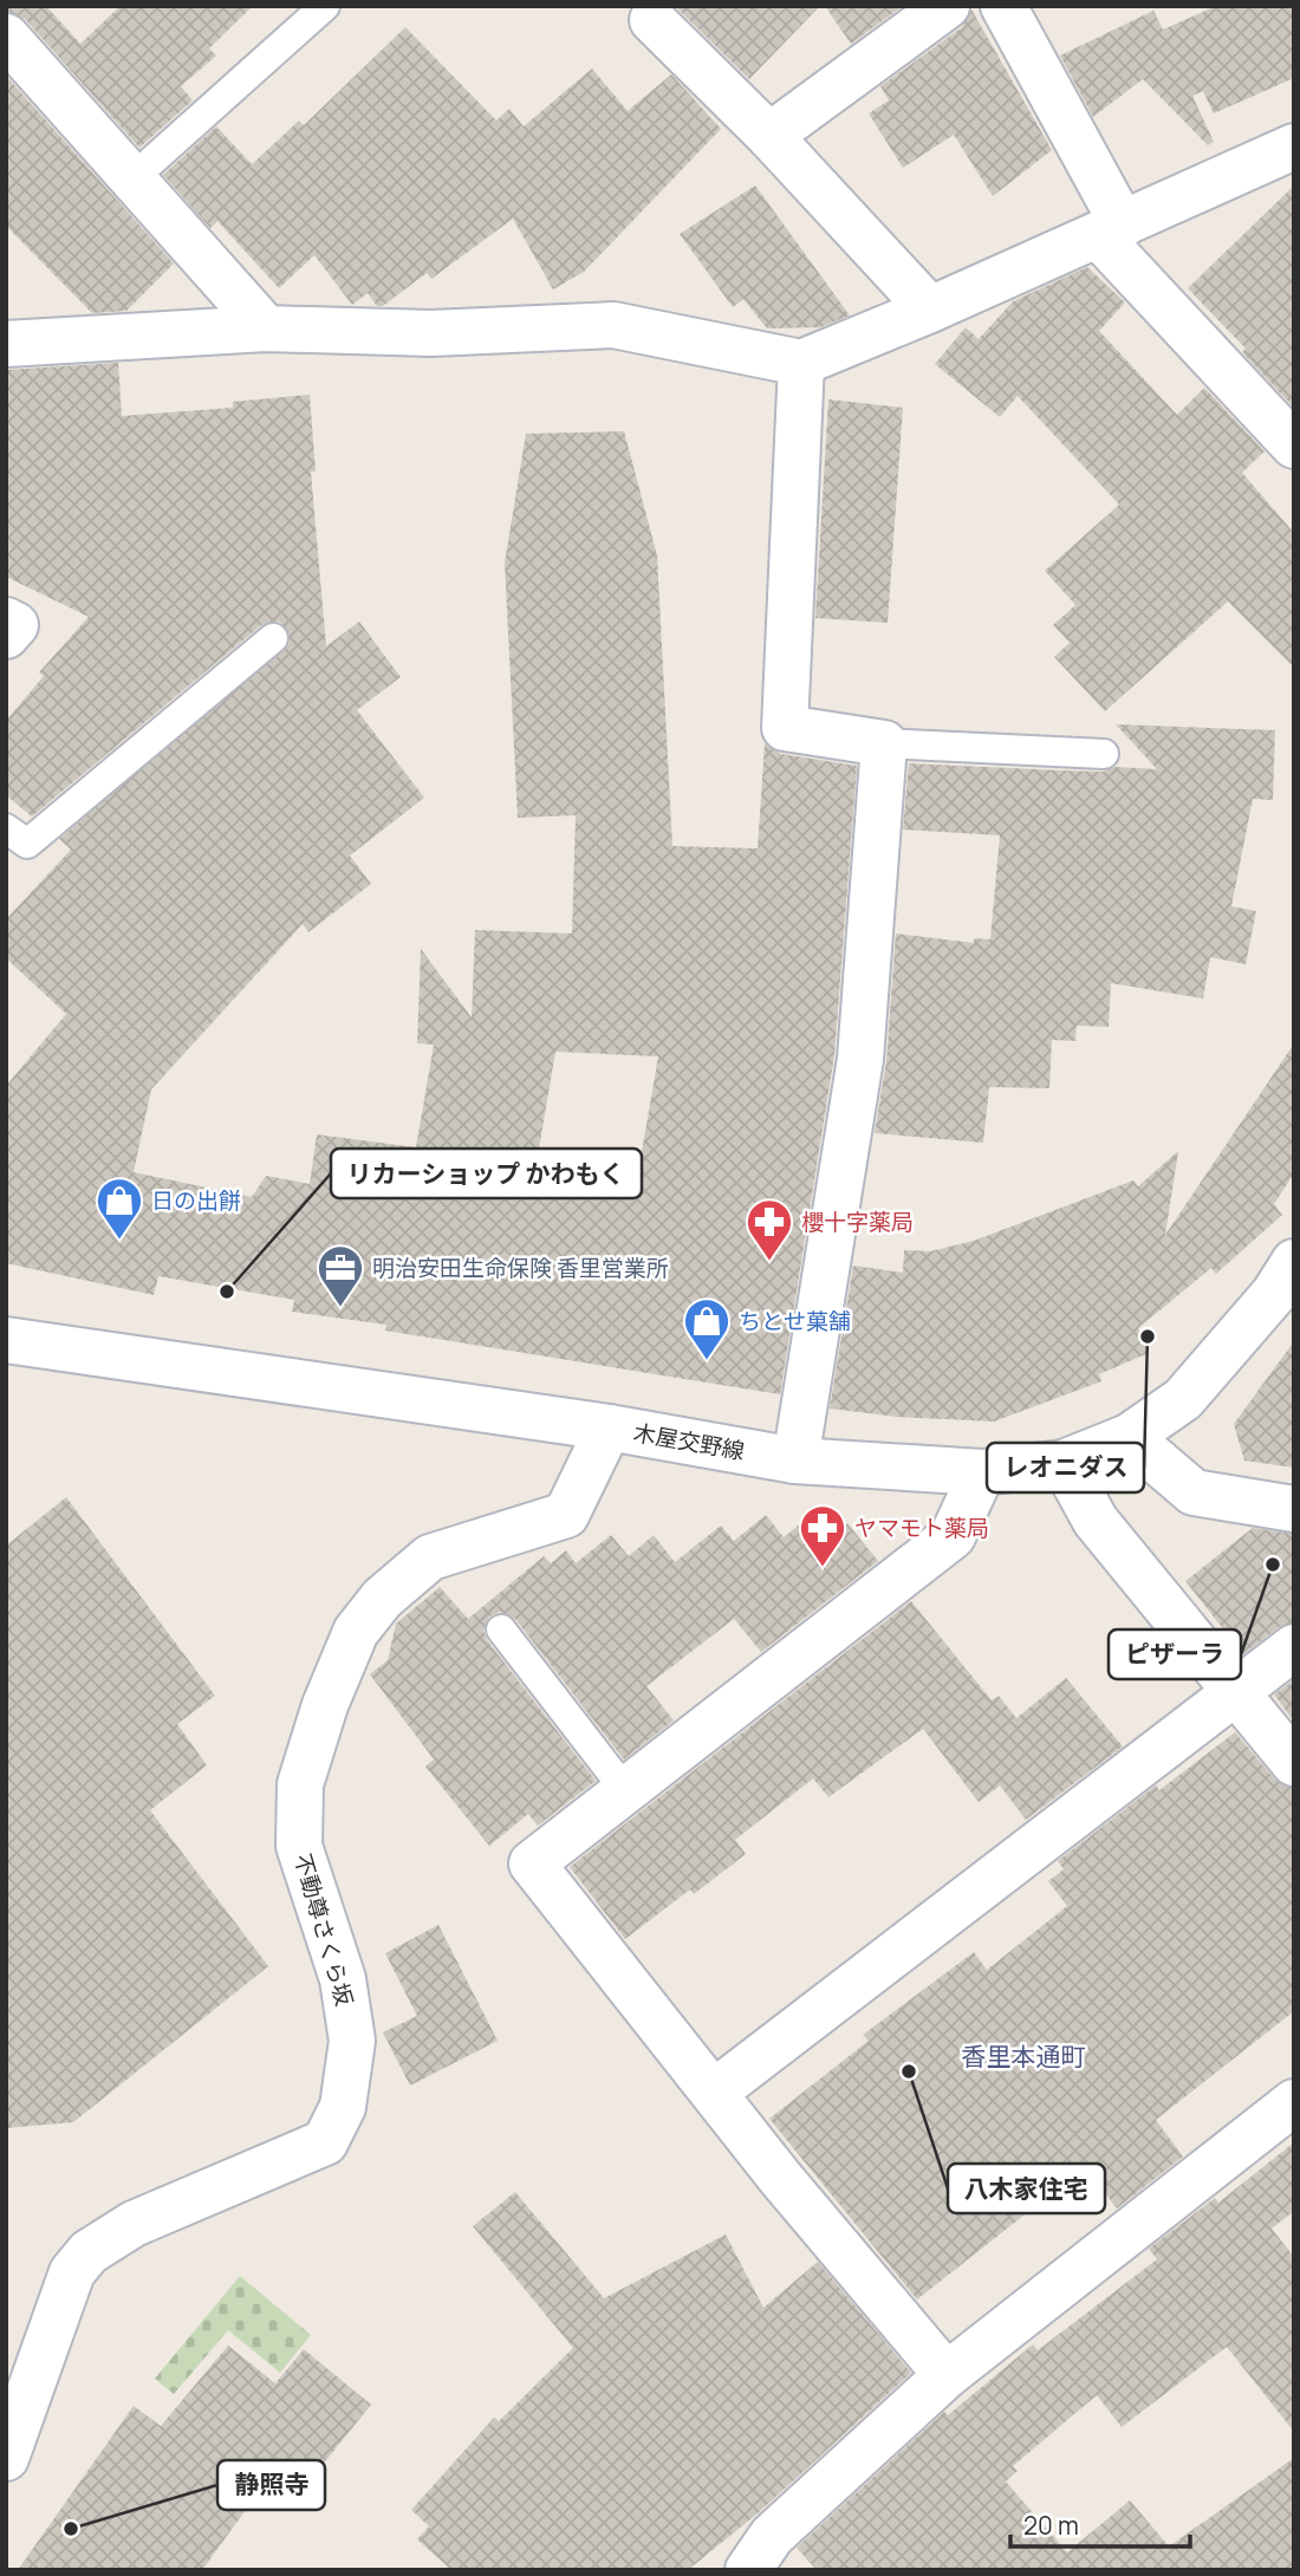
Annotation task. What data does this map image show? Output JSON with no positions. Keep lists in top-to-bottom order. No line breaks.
{"streets":{"street":["木屋交野線","不動尊さくら坂"]},"crossings":[["木屋交野線","不動尊さくら坂"]],"districts":["香里本通町"],"places":{"shop":["日の出餅","ちとせ菓舗"],"pharmacy":["櫻十字薬局","ヤマモト薬局"],"other":["リカーショップ かわもく","レオニダス","ピザーラ","八木家住宅","静照寺"],"office":["明治安田生命保険 香里営業所"]},"scale_bar":"20 m"}
